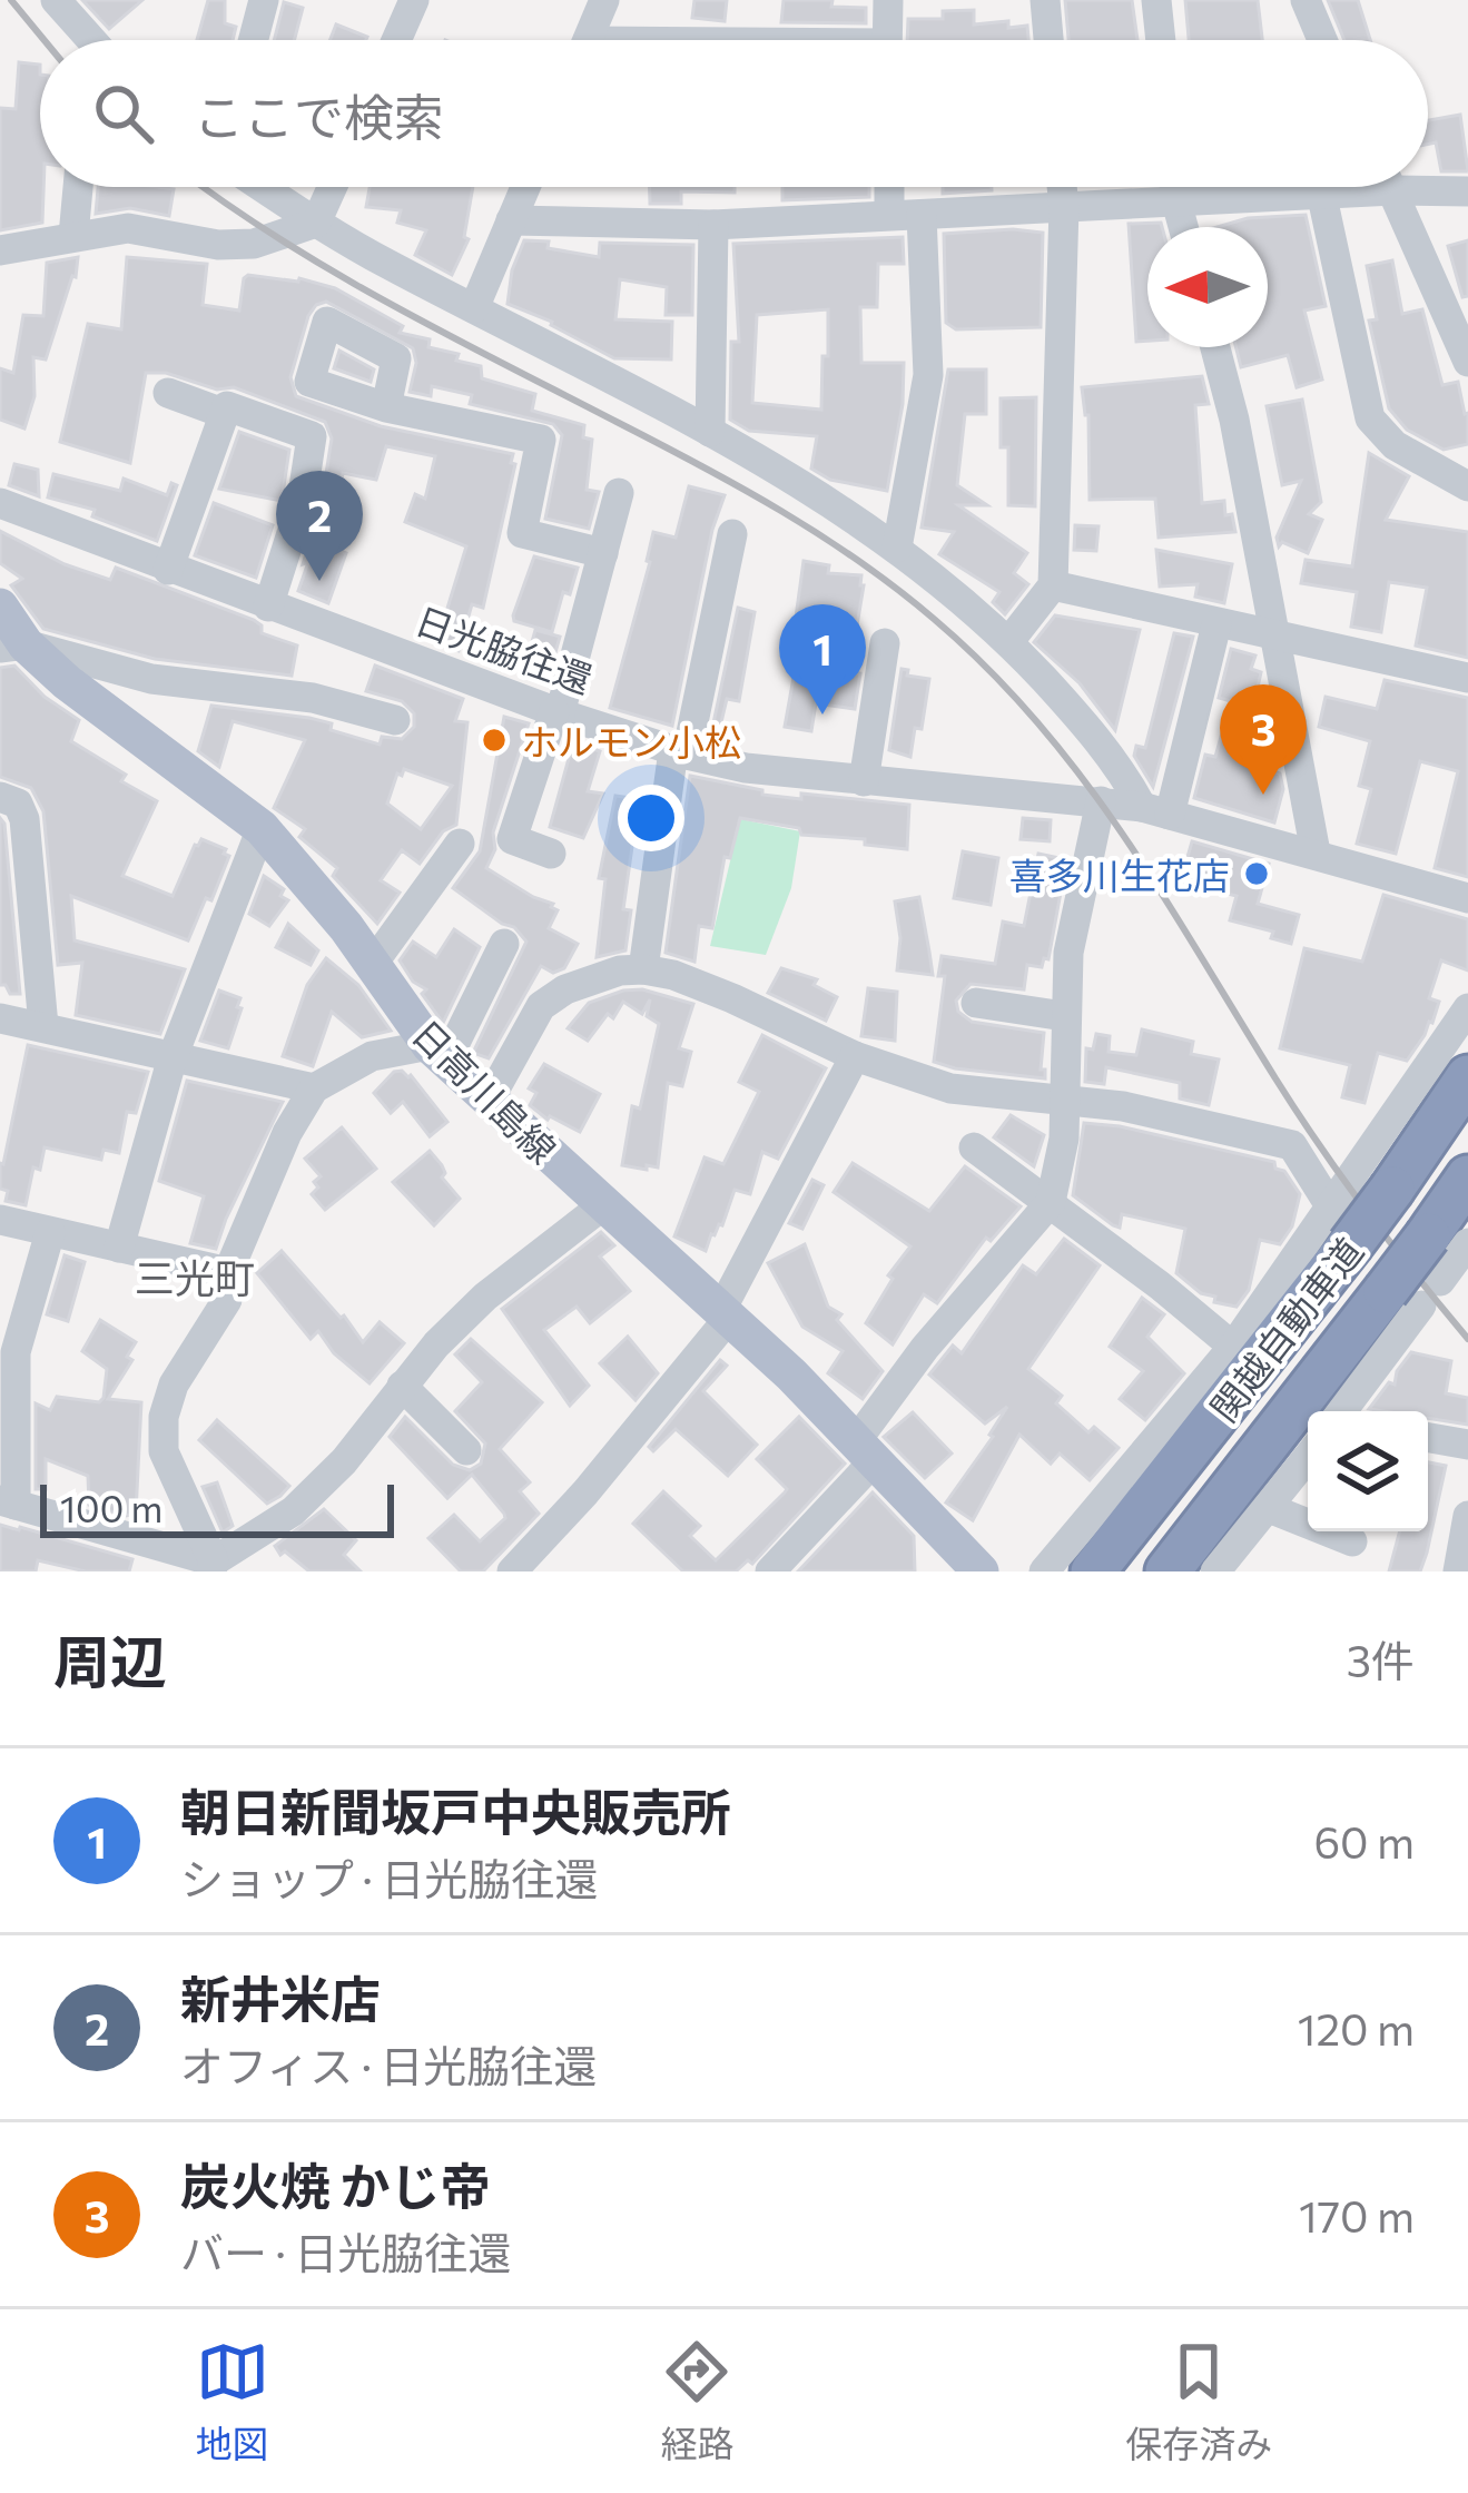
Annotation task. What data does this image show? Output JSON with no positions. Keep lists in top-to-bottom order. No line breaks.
{"streets":{"highway":["関越自動車道"],"main road":["日高川島線"],"street":["日光脇往還"]},"districts":["三光町"],"places":["ホルモン小松","喜多川生花店"],"scale_bar":"100 m","north":"left","page":{"search":"ここで検索","pins":["2","1","3"],"scale":"100 m","heading":["周辺","3件"],"list":[{"mark":"1","name":"朝日新聞坂戸中央販売所","note":"ショップ · 日光脇往還","value":"60 m"},{"mark":"2","name":"新井米店","note":"オフィス · 日光脇往還","value":"120 m"},{"mark":"3","name":"炭火焼 かじ帝","note":"バー · 日光脇往還","value":"170 m"}],"nav":["地図","経路","保存済み"]}}
